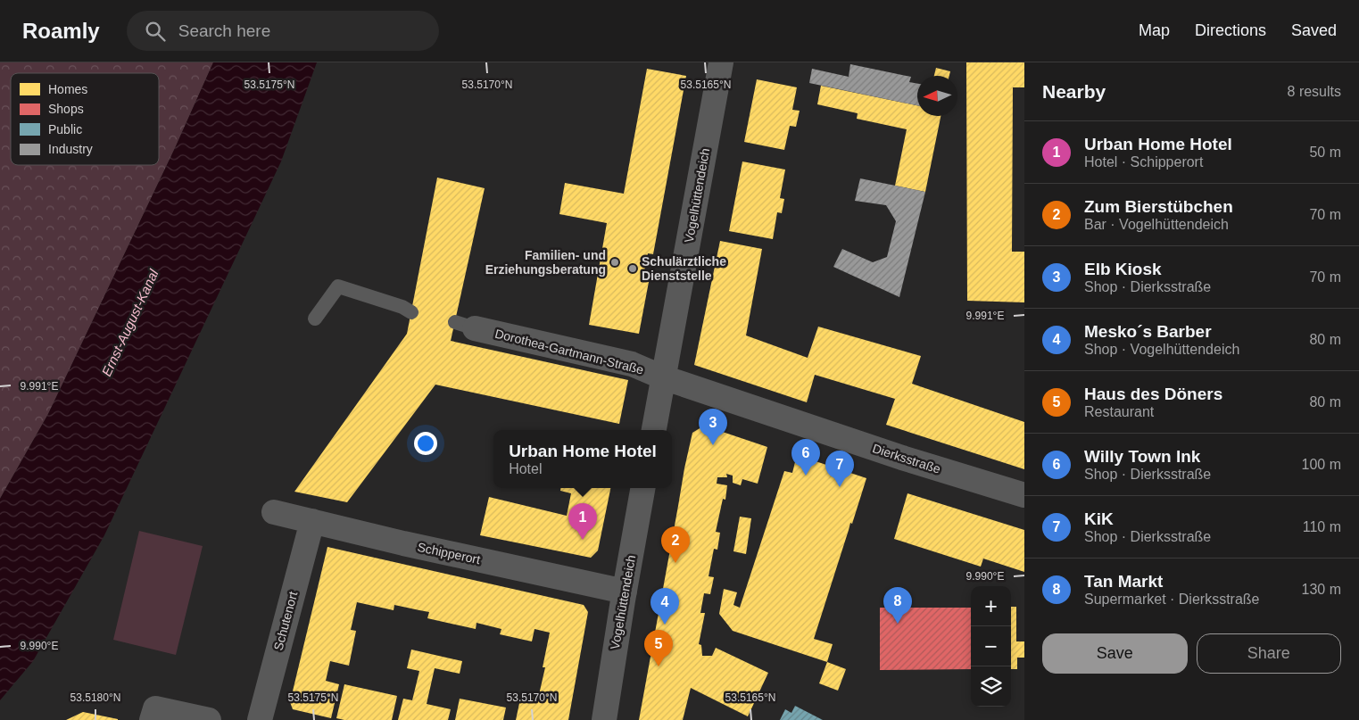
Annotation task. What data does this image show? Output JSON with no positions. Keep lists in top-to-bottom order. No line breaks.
{"streets":{"street":["Vogelhüttendeich","Dorothea-Gartmann-Straße","Dierksstraße","Schipperort","Schutenort"]},"crossings":[["Vogelhüttendeich","Dorothea-Gartmann-Straße"],["Vogelhüttendeich","Dierksstraße"],["Vogelhüttendeich","Schipperort"],["Dorothea-Gartmann-Straße","Dierksstraße"],["Schipperort","Schutenort"]],"water":["Ernst-August-Kanal"],"places":["Familien- und Erziehungsberatung","Schulärztliche Dienststelle"],"legend":["Homes","Shops","Public","Industry"],"north":"left","page":{"header":"Roamly","search":"Search here","nav":["Map","Directions","Saved"],"heading":["Nearby","8 results"],"list":[{"mark":"1","name":"Urban Home Hotel","note":"Hotel · Schipperort","value":"50 m"},{"mark":"2","name":"Zum Bierstübchen","note":"Bar · Vogelhüttendeich","value":"70 m"},{"mark":"3","name":"Elb Kiosk","note":"Shop · Dierksstraße","value":"70 m"},{"mark":"4","name":"Mesko´s Barber","note":"Shop · Vogelhüttendeich","value":"80 m"},{"mark":"5","name":"Haus des Döners","note":"Restaurant","value":"80 m"},{"mark":"6","name":"Willy Town Ink","note":"Shop · Dierksstraße","value":"100 m"},{"mark":"7","name":"KiK","note":"Shop · Dierksstraße","value":"110 m"},{"mark":"8","name":"Tan Markt","note":"Supermarket · Dierksstraße","value":"130 m"}],"pins":["3","6","7","1","2","8","4","5"],"popup":["Urban Home Hotel","Hotel"],"map_buttons":["+","−"],"buttons":["Save","Share"]},"coordinates":["53.5175°N","53.5170°N","53.5165°N","9.991°E","9.990°E","53.5180°N"]}
